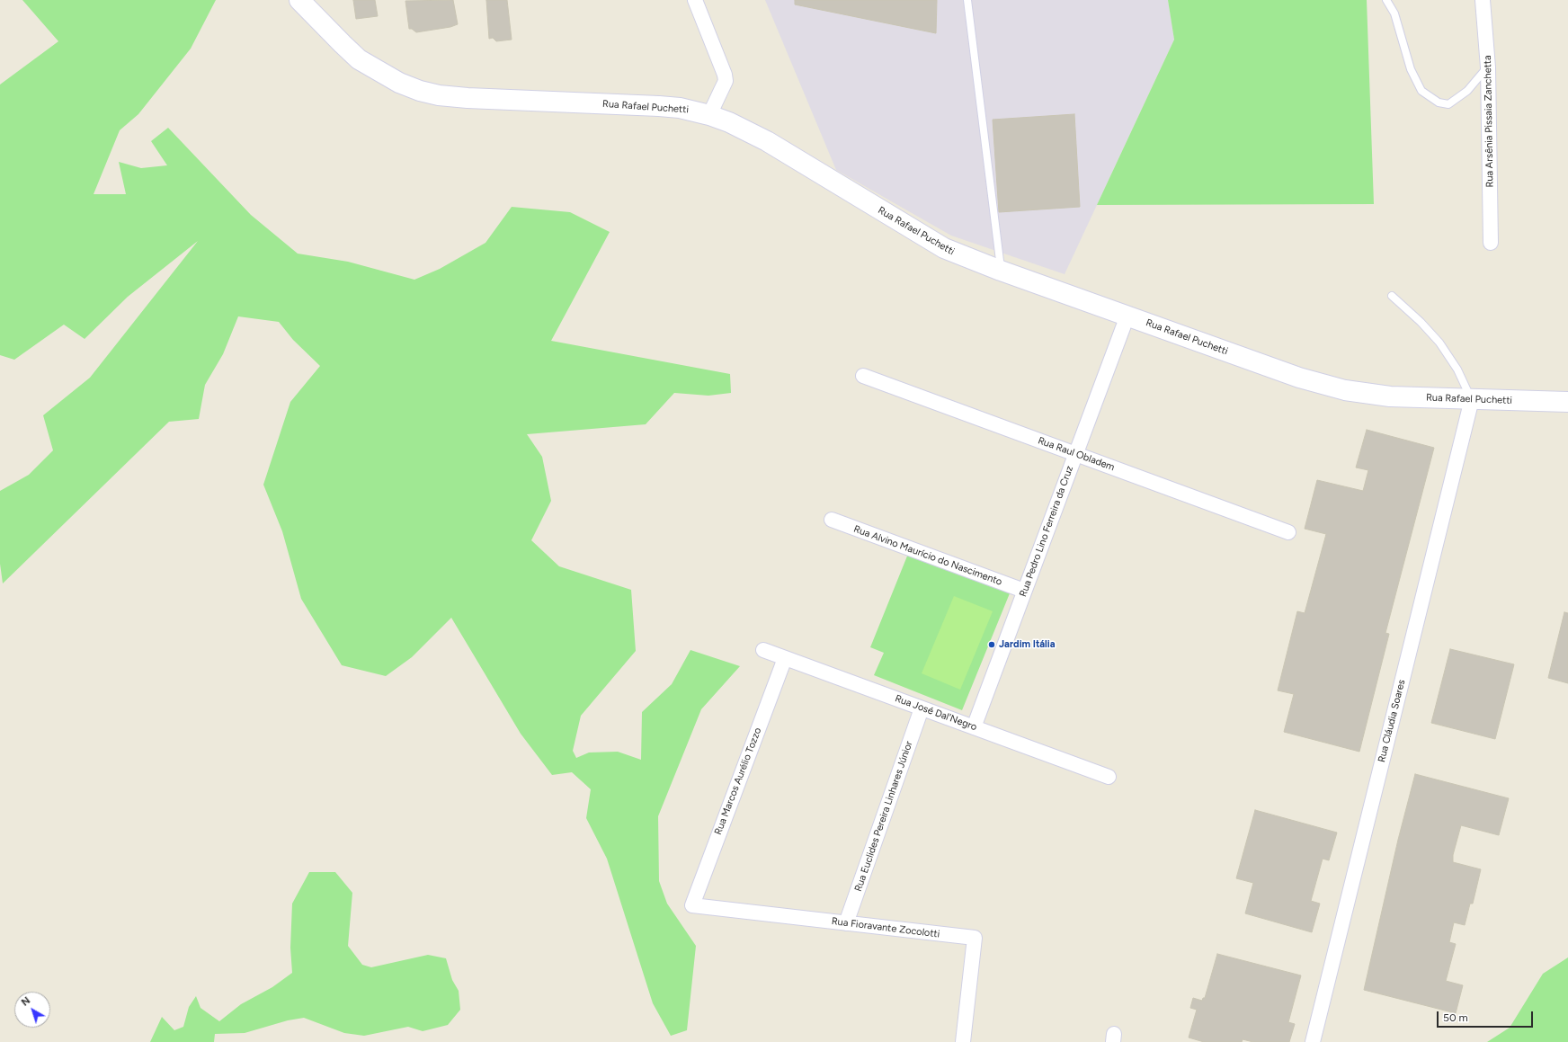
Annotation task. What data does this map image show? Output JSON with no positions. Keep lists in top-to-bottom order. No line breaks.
{"streets":{"street":["Rua Rafael Puchetti","Rua Arsênia Pissaia Zanchetta","Rua Raul Obladem","Rua Pedro Lino Ferreira da Cruz","Rua Alvino Maurício do Nascimento","Rua José Dal'Negro","Rua Cláudia Soares","Rua Marcos Aurélio Tozzo","Rua Euclides Pereira Linhares Júnior","Rua Fioravante Zocolotti"]},"crossings":[["Rua Rafael Puchetti","Rua Pedro Lino Ferreira da Cruz"],["Rua Rafael Puchetti","Rua Cláudia Soares"],["Rua Raul Obladem","Rua Pedro Lino Ferreira da Cruz"],["Rua Pedro Lino Ferreira da Cruz","Rua Alvino Maurício do Nascimento"],["Rua Pedro Lino Ferreira da Cruz","Rua José Dal'Negro"],["Rua José Dal'Negro","Rua Marcos Aurélio Tozzo"],["Rua José Dal'Negro","Rua Euclides Pereira Linhares Júnior"],["Rua Marcos Aurélio Tozzo","Rua Fioravante Zocolotti"],["Rua Euclides Pereira Linhares Júnior","Rua Fioravante Zocolotti"]],"places":["Jardim Itália"],"scale_bar":"50 m","north":"top left"}
